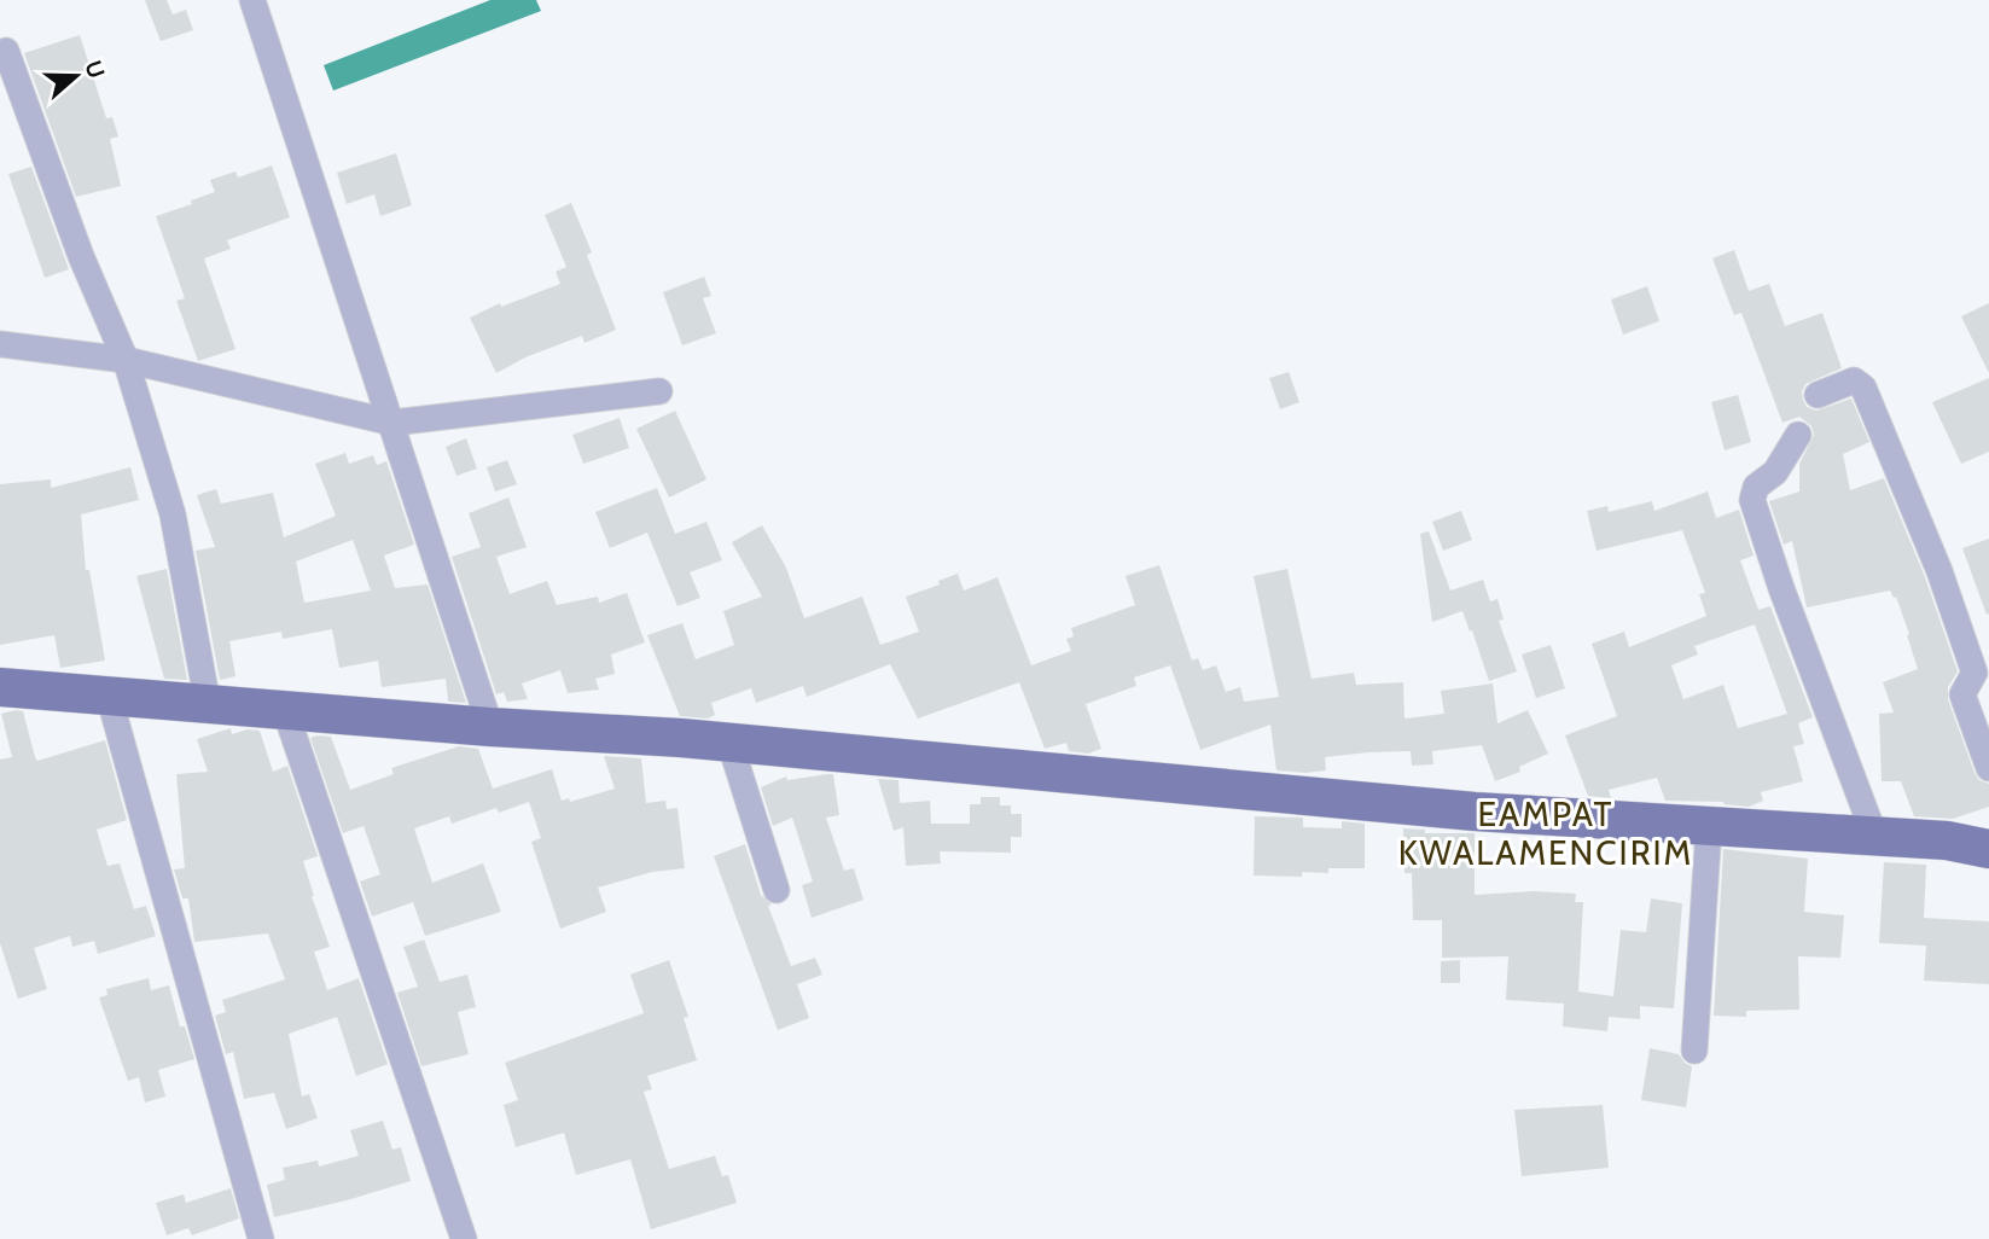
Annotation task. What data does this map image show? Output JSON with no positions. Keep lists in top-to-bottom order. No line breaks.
{"districts":["EAMPAT KWALAMENCIRIM"],"north":"right"}
